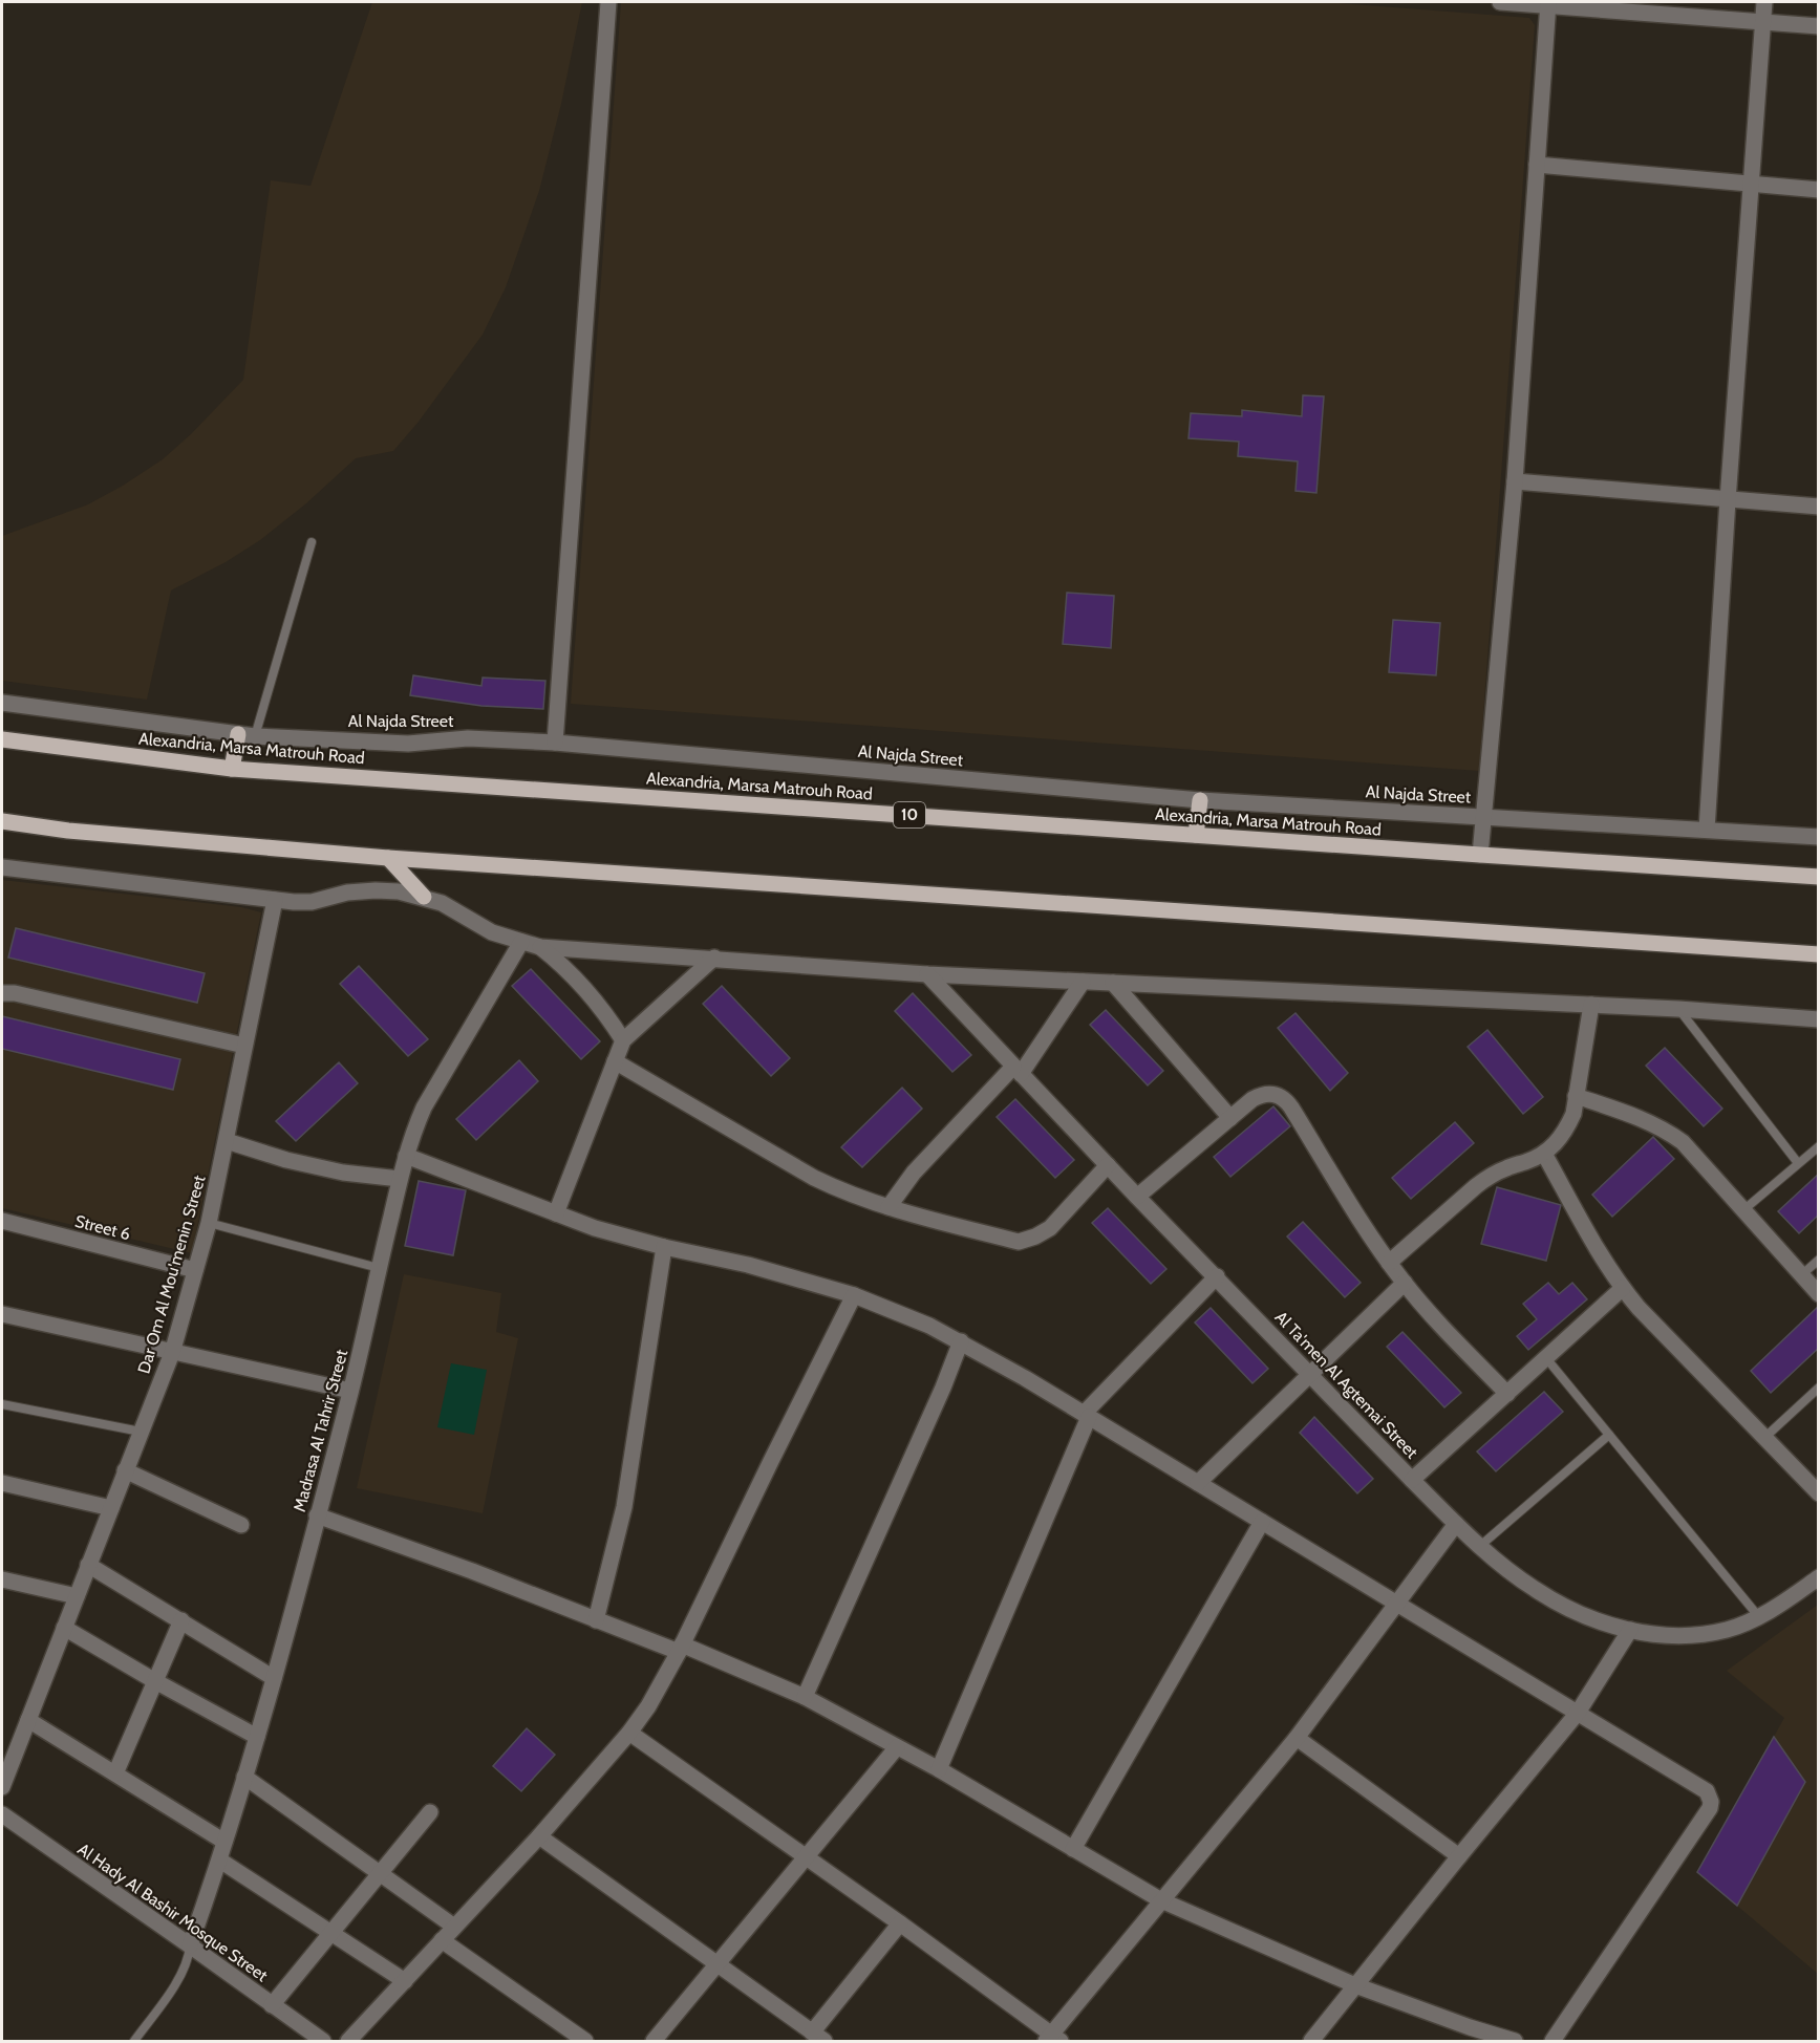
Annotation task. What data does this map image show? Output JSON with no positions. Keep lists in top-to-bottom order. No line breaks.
{"streets":{"main road":["Alexandria, Marsa Matrouh Road","10"],"street":["Al Najda Street","Street 6","Dar Om Al Mou'menin Street","Al Ta'men Al Agtemai Street","Madrasa Al Tahrir Street","Al Hady Al Bashir Mosque Street"]},"crossings":[["Street 6","Dar Om Al Mou'menin Street"],["Madrasa Al Tahrir Street","Al Hady Al Bashir Mosque Street"]]}
